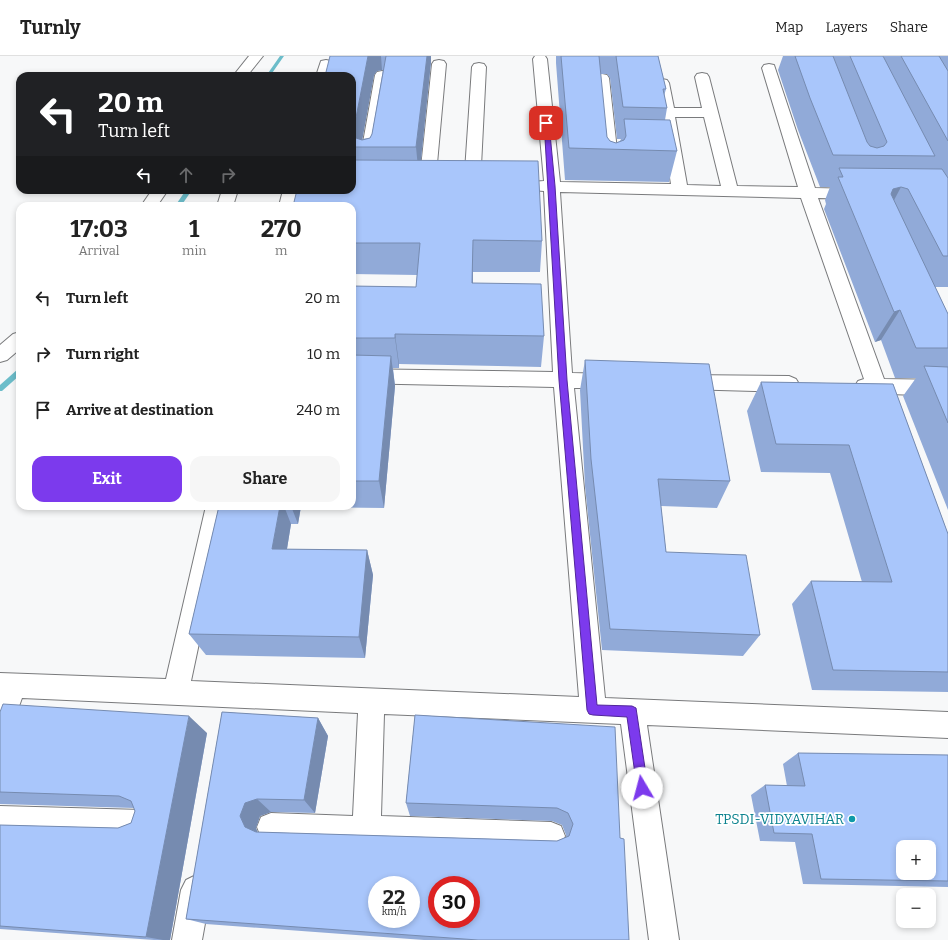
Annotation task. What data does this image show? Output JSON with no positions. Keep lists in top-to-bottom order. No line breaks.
{"places":["TPSDI-VIDYAVIHAR"],"page":{"header":"Turnly","nav":["Map","Layers","Share"],"turn":["20 m","Turn left"],"eta":["17:03","Arrival","1","min","270","m"],"list":[{"name":"Turn left","value":"20 m"},{"name":"Turn right","value":"10 m"},{"name":"Arrive at destination","value":"240 m"}],"buttons":["Exit","Share"],"map_buttons":["+","−"],"speed":"22 km/h","limit":"30"}}
